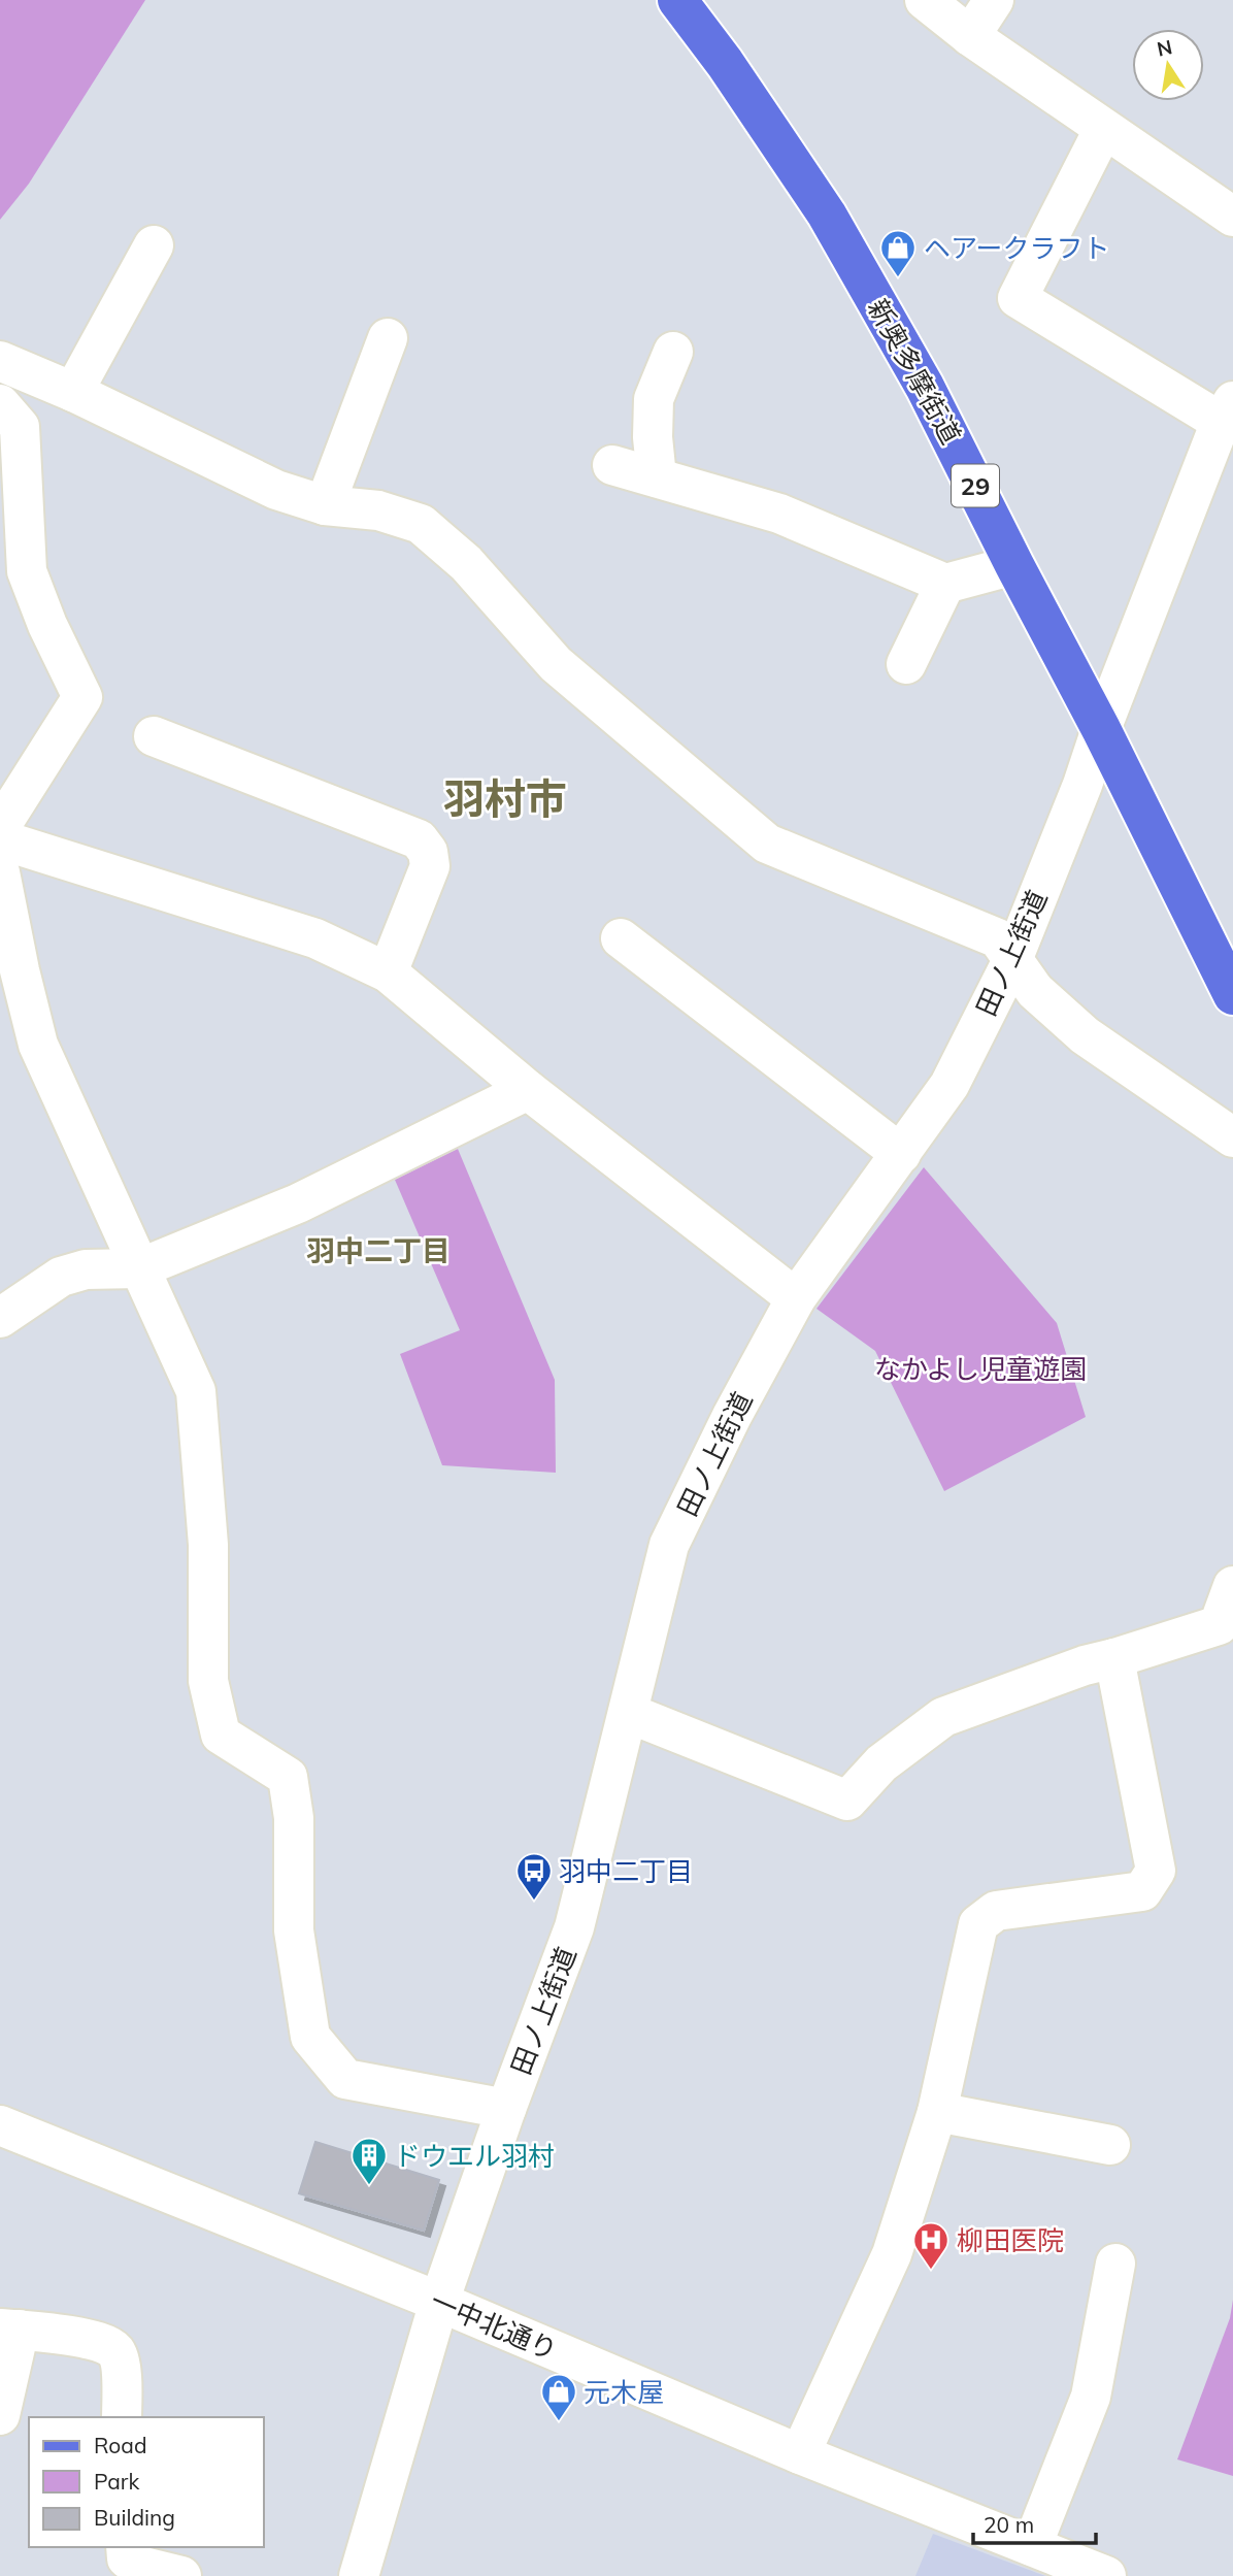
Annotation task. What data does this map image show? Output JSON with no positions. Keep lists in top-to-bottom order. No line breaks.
{"streets":{"main road":["新奥多摩街道","29"],"street":["田ノ上街道","一中北通り"]},"crossings":[["新奥多摩街道","田ノ上街道"],["田ノ上街道","一中北通り"]],"districts":["羽村市","羽中二丁目"],"parks":["なかよし児童遊園"],"places":{"shop":["ヘアークラフト","元木屋"],"bus stop":["羽中二丁目"],"building":["ドウエル羽村"],"hospital":["柳田医院"]},"legend":["Road","Park","Building"],"scale_bar":"20 m","north":"top"}
